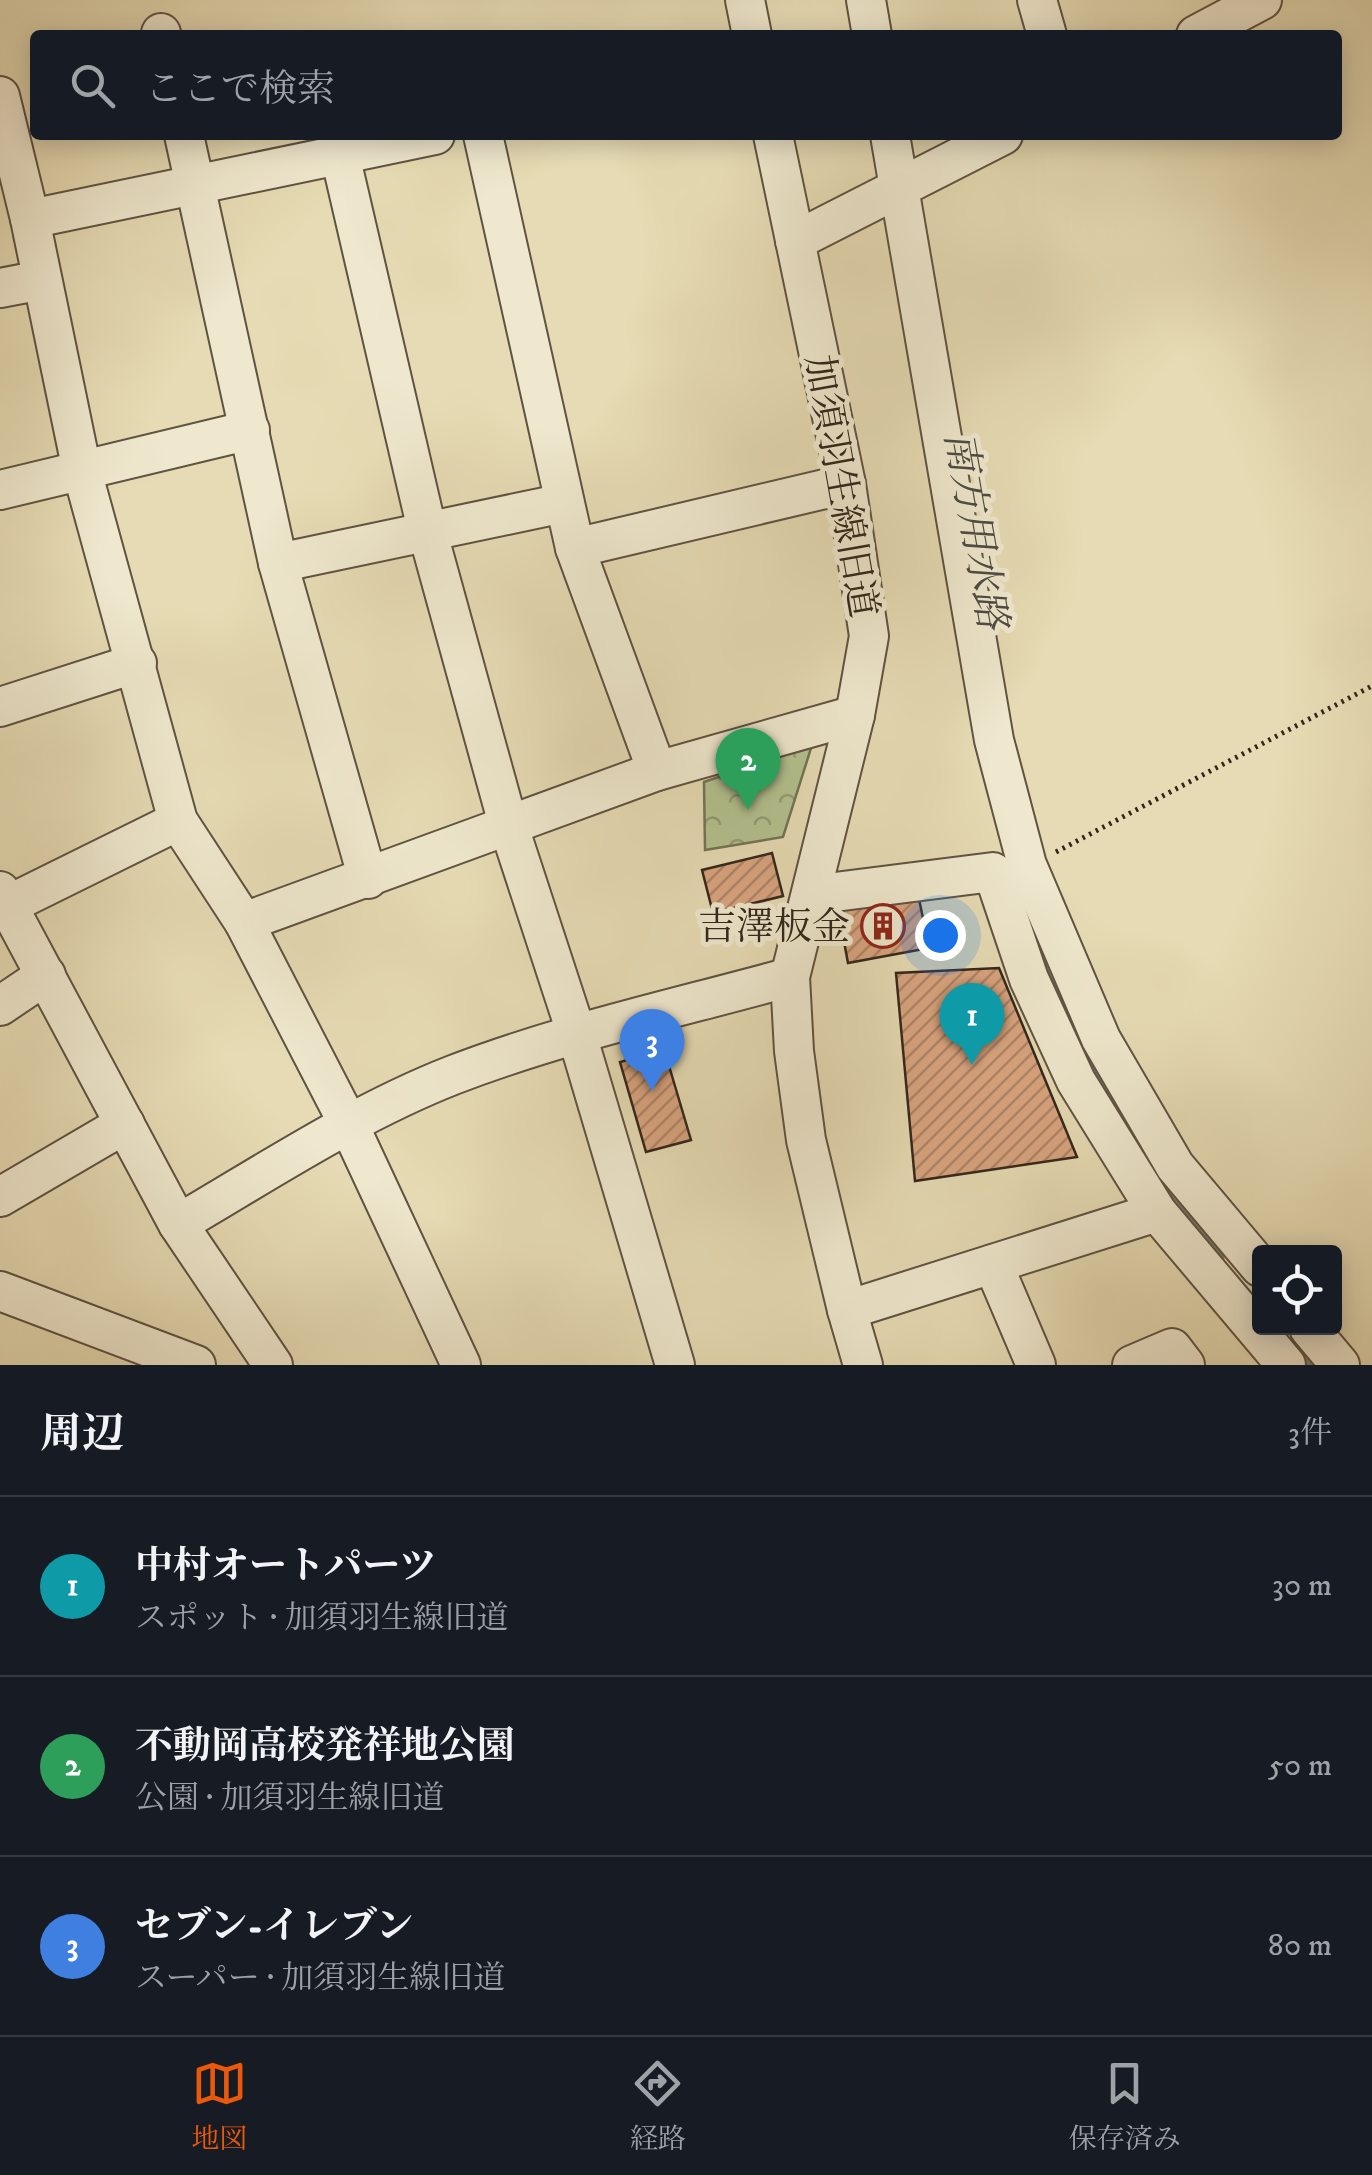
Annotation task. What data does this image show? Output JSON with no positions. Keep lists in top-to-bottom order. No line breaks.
{"streets":{"street":["加須羽生線旧道"]},"water":["南方用水路"],"places":{"building":["吉澤板金"]},"page":{"search":"ここで検索","pins":["2","1","3"],"heading":["周辺","3件"],"list":[{"mark":"1","name":"中村オートパーツ","note":"スポット · 加須羽生線旧道","value":"30 m"},{"mark":"2","name":"不動岡高校発祥地公園","note":"公園 · 加須羽生線旧道","value":"50 m"},{"mark":"3","name":"セブン-イレブン","note":"スーパー · 加須羽生線旧道","value":"80 m"}],"nav":["地図","経路","保存済み"]}}
